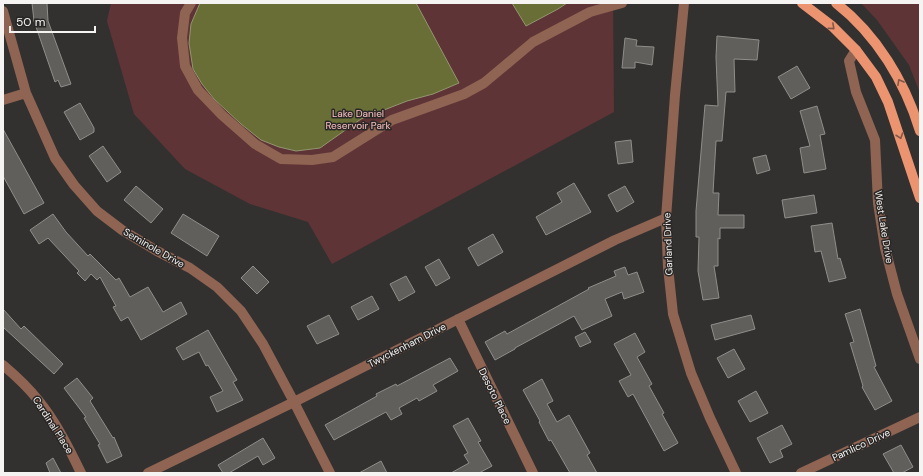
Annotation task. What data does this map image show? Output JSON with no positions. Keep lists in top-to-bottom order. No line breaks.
{"streets":{"street":["West Lake Drive","Garland Drive","Seminole Drive","Twyckenham Drive","Desoto Place","Cardinal Place","Pamlico Drive"]},"crossings":[["Garland Drive","Twyckenham Drive"],["Seminole Drive","Twyckenham Drive"],["Twyckenham Drive","Desoto Place"]],"parks":["Lake Daniel Reservoir Park"],"scale_bar":"50 m"}
